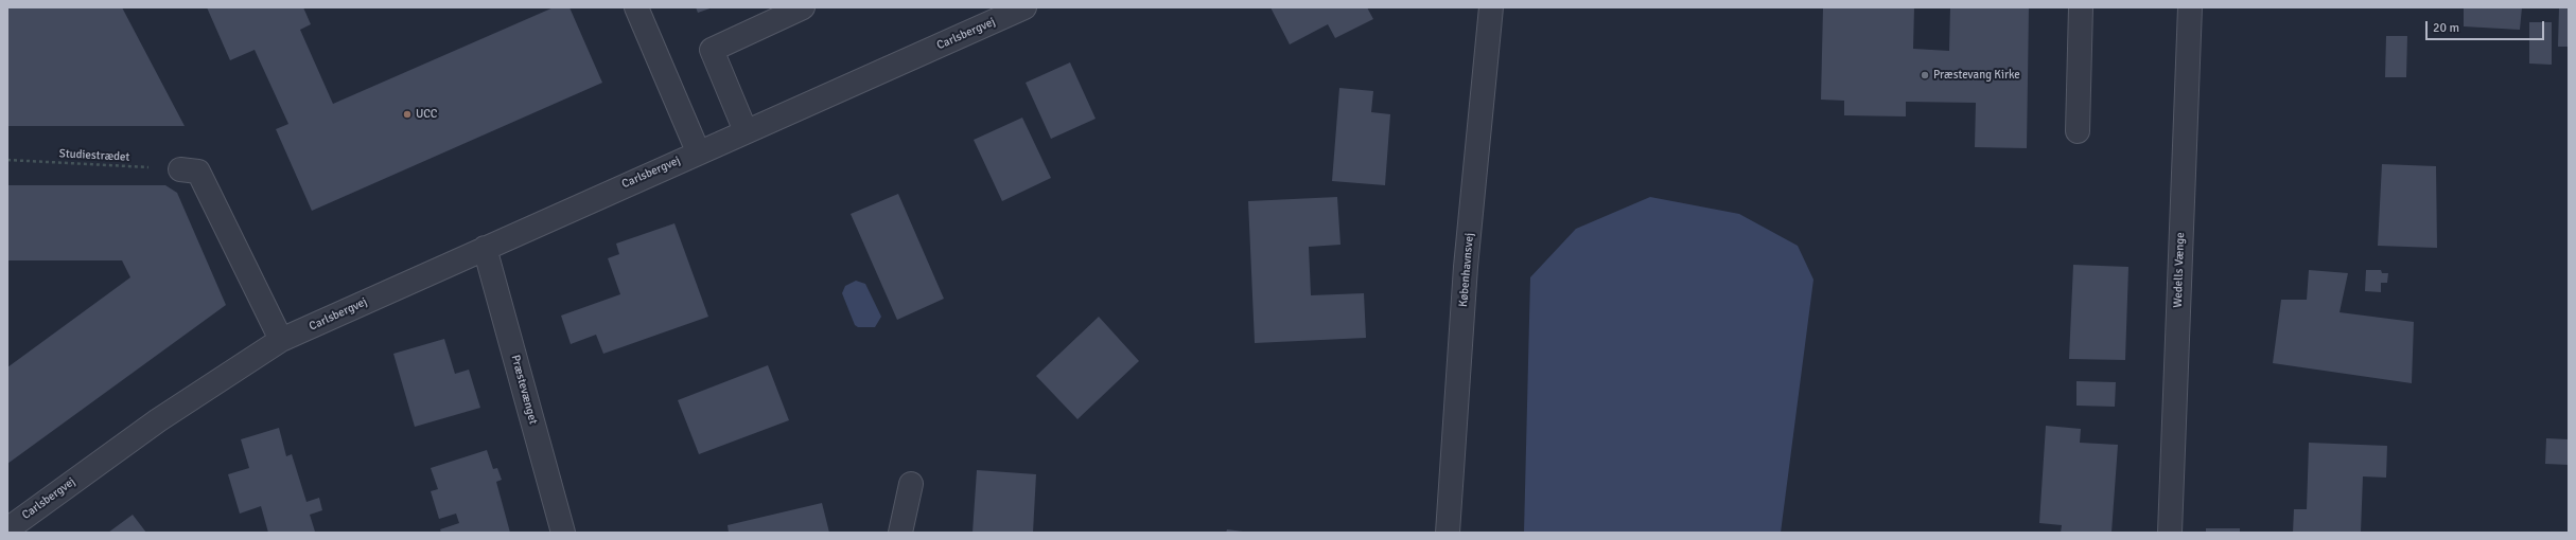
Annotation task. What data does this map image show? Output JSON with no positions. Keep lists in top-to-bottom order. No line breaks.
{"streets":{"street":["Carlsbergvej","Københavnsvej","Wedells Vænge","Præstevænget"],"path":["Studiestrædet"]},"crossings":[["Carlsbergvej","Præstevænget"]],"places":["Præstevang Kirke","UCC"],"scale_bar":"20 m"}
